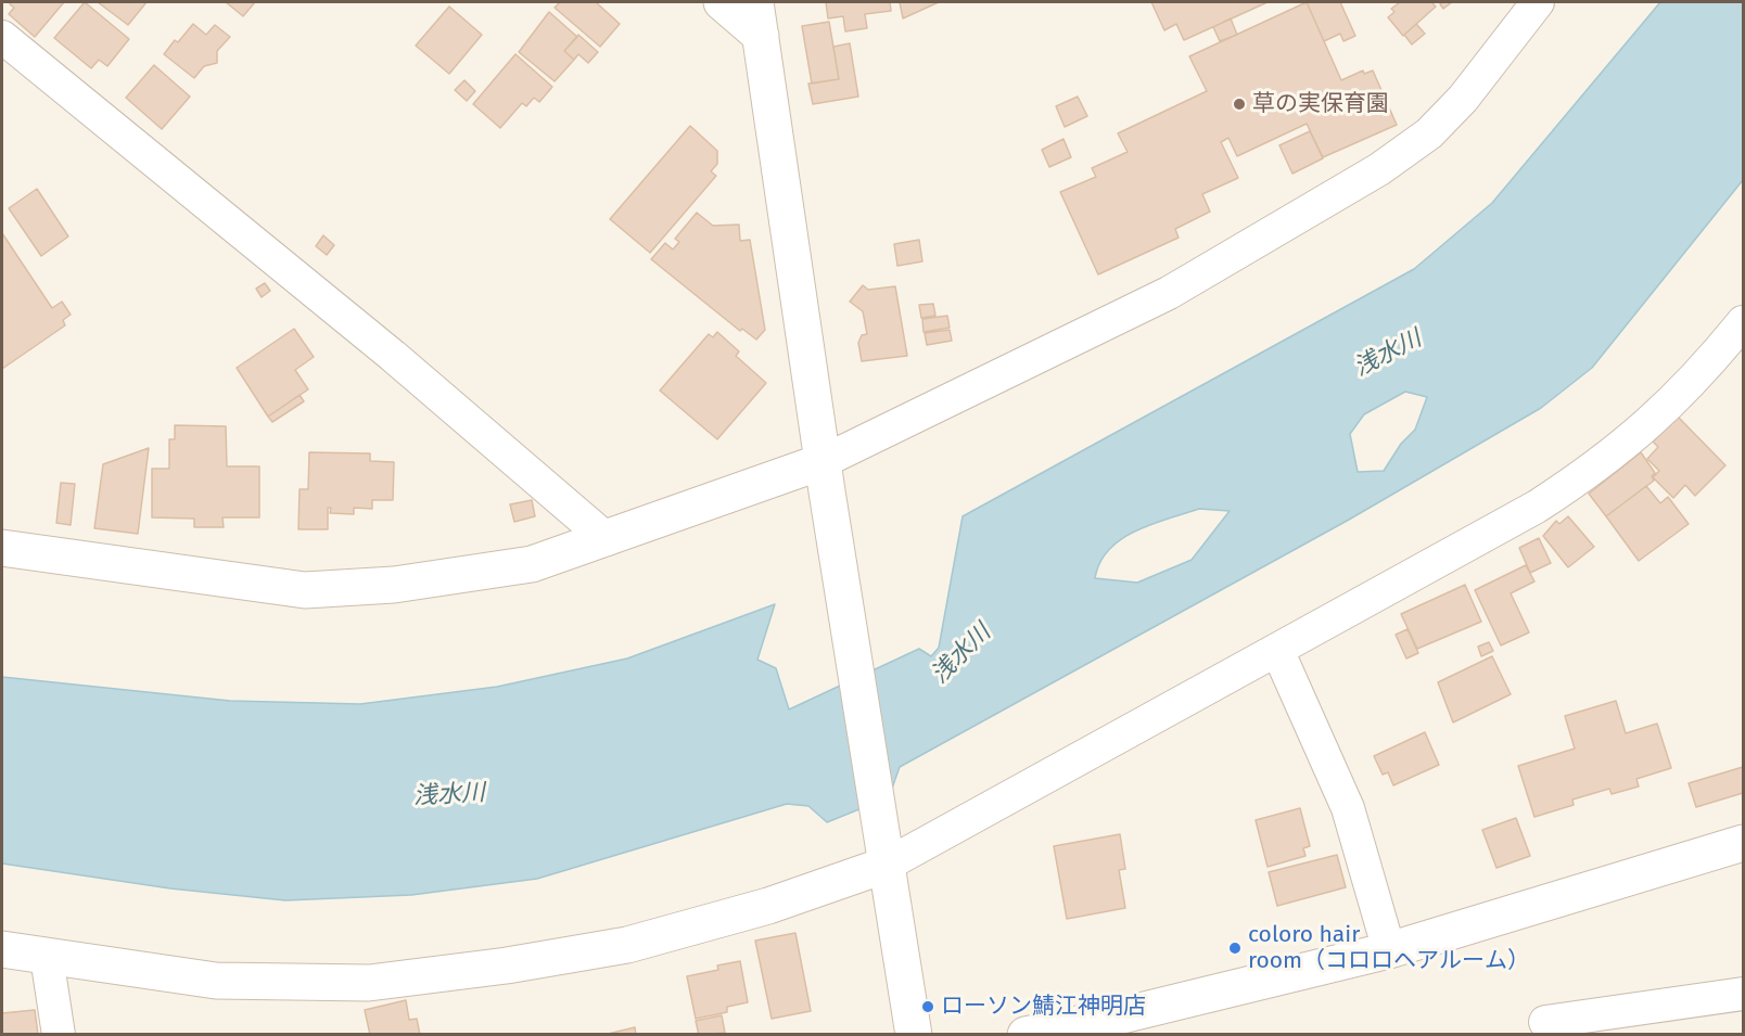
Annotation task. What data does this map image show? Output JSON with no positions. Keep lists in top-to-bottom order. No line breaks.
{"water":["浅水川"],"places":["草の実保育園","coloro hair room（コロロヘアルーム）","ローソン鯖江神明店"]}
